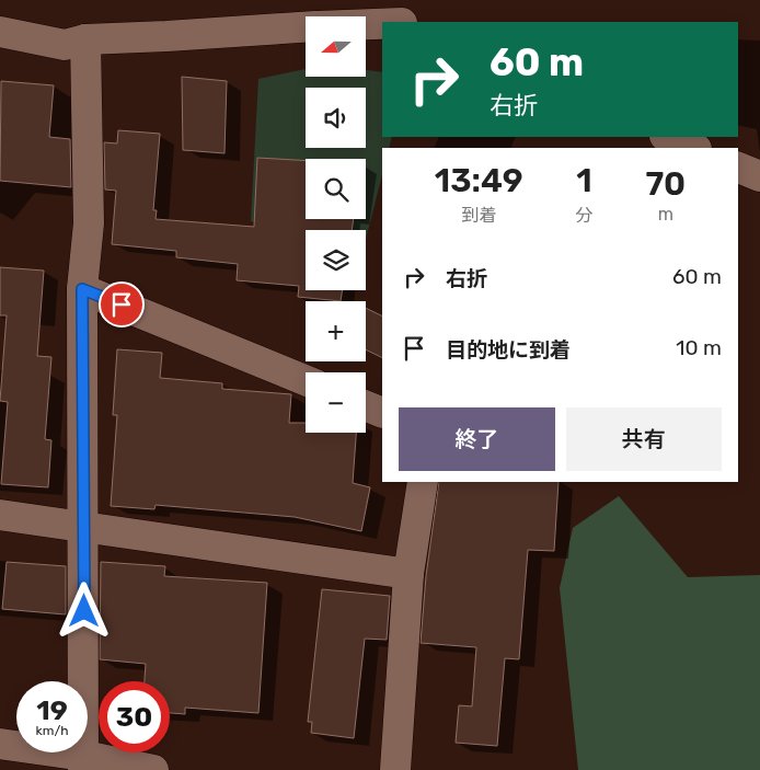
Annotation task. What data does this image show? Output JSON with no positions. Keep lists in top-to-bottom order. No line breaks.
{"north":"left","page":{"map_buttons":["+","−"],"turn":["60 m","右折"],"eta":["13:49","到着","1","分","70","m"],"list":[{"name":"右折","value":"60 m"},{"name":"目的地に到着","value":"10 m"}],"buttons":["終了","共有"],"speed":"19 km/h","limit":"30"}}
